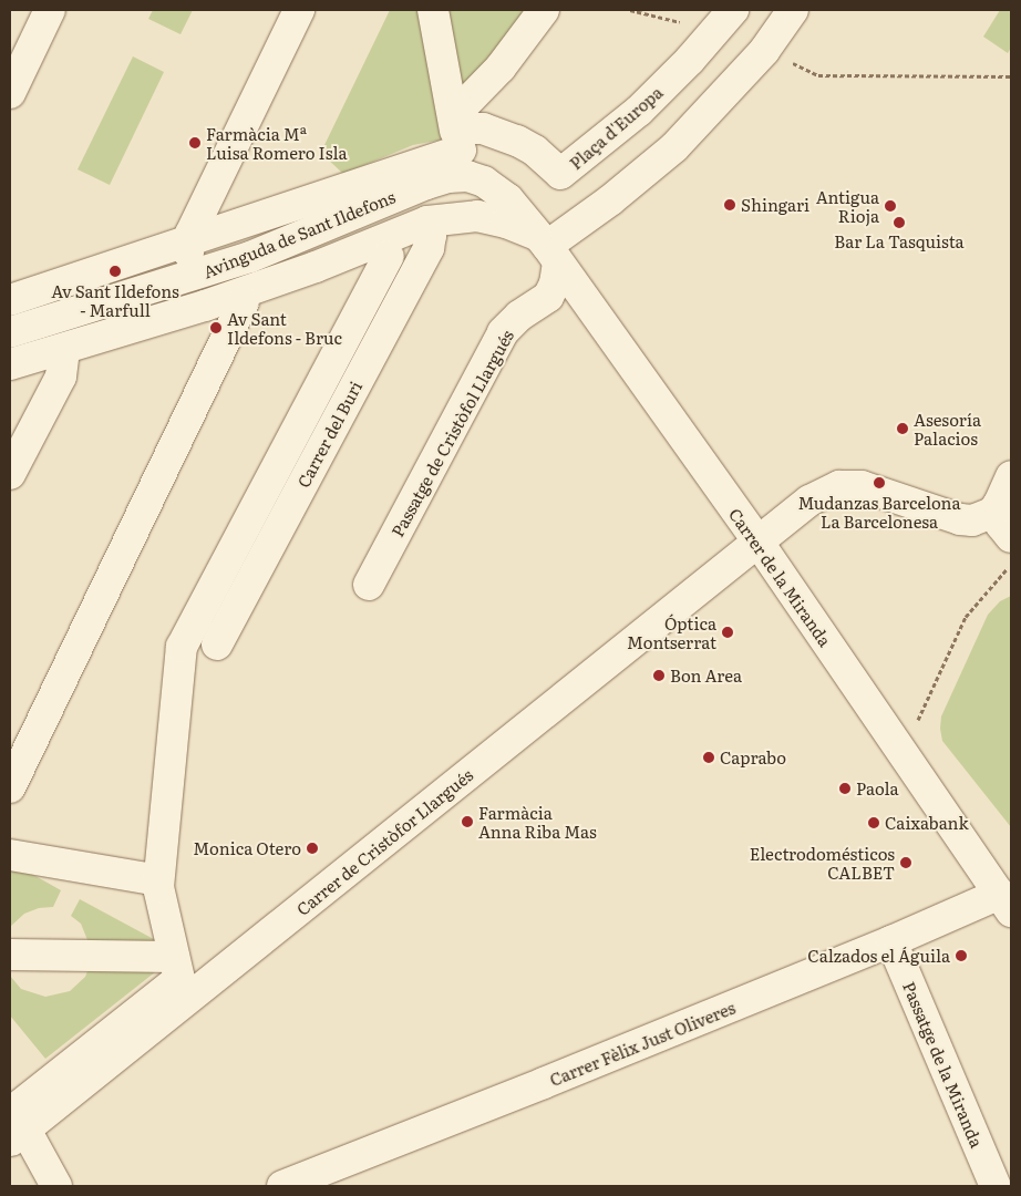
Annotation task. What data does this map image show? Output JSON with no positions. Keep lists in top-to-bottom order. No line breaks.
{"streets":{"street":["Plaça d'Europa","Avinguda de Sant Ildefons","Passatge de Cristòfol Llargués","Carrer del Buri","Carrer de la Miranda","Carrer de Cristòfor Llargués","Carrer Fèlix Just Oliveres","Passatge de la Miranda"]},"crossings":[["Avinguda de Sant Ildefons","Passatge de Cristòfol Llargués"],["Avinguda de Sant Ildefons","Carrer del Buri"],["Avinguda de Sant Ildefons","Carrer de la Miranda"],["Passatge de Cristòfol Llargués","Carrer de la Miranda"],["Carrer de la Miranda","Carrer de Cristòfor Llargués"],["Carrer de la Miranda","Carrer Fèlix Just Oliveres"],["Carrer Fèlix Just Oliveres","Passatge de la Miranda"]],"places":["Farmàcia Mª Luisa Romero Isla","Shingari","Antigua Rioja","Bar La Tasquista","Av Sant Ildefons - Marfull","Av Sant Ildefons - Bruc","Asesoría Palacios","Mudanzas Barcelona La Barcelonesa","Óptica Montserrat","Bon Area","Caprabo","Paola","Farmàcia Anna Riba Mas","Caixabank","Monica Otero","Electrodomésticos CALBET","Calzados el Águila"]}
